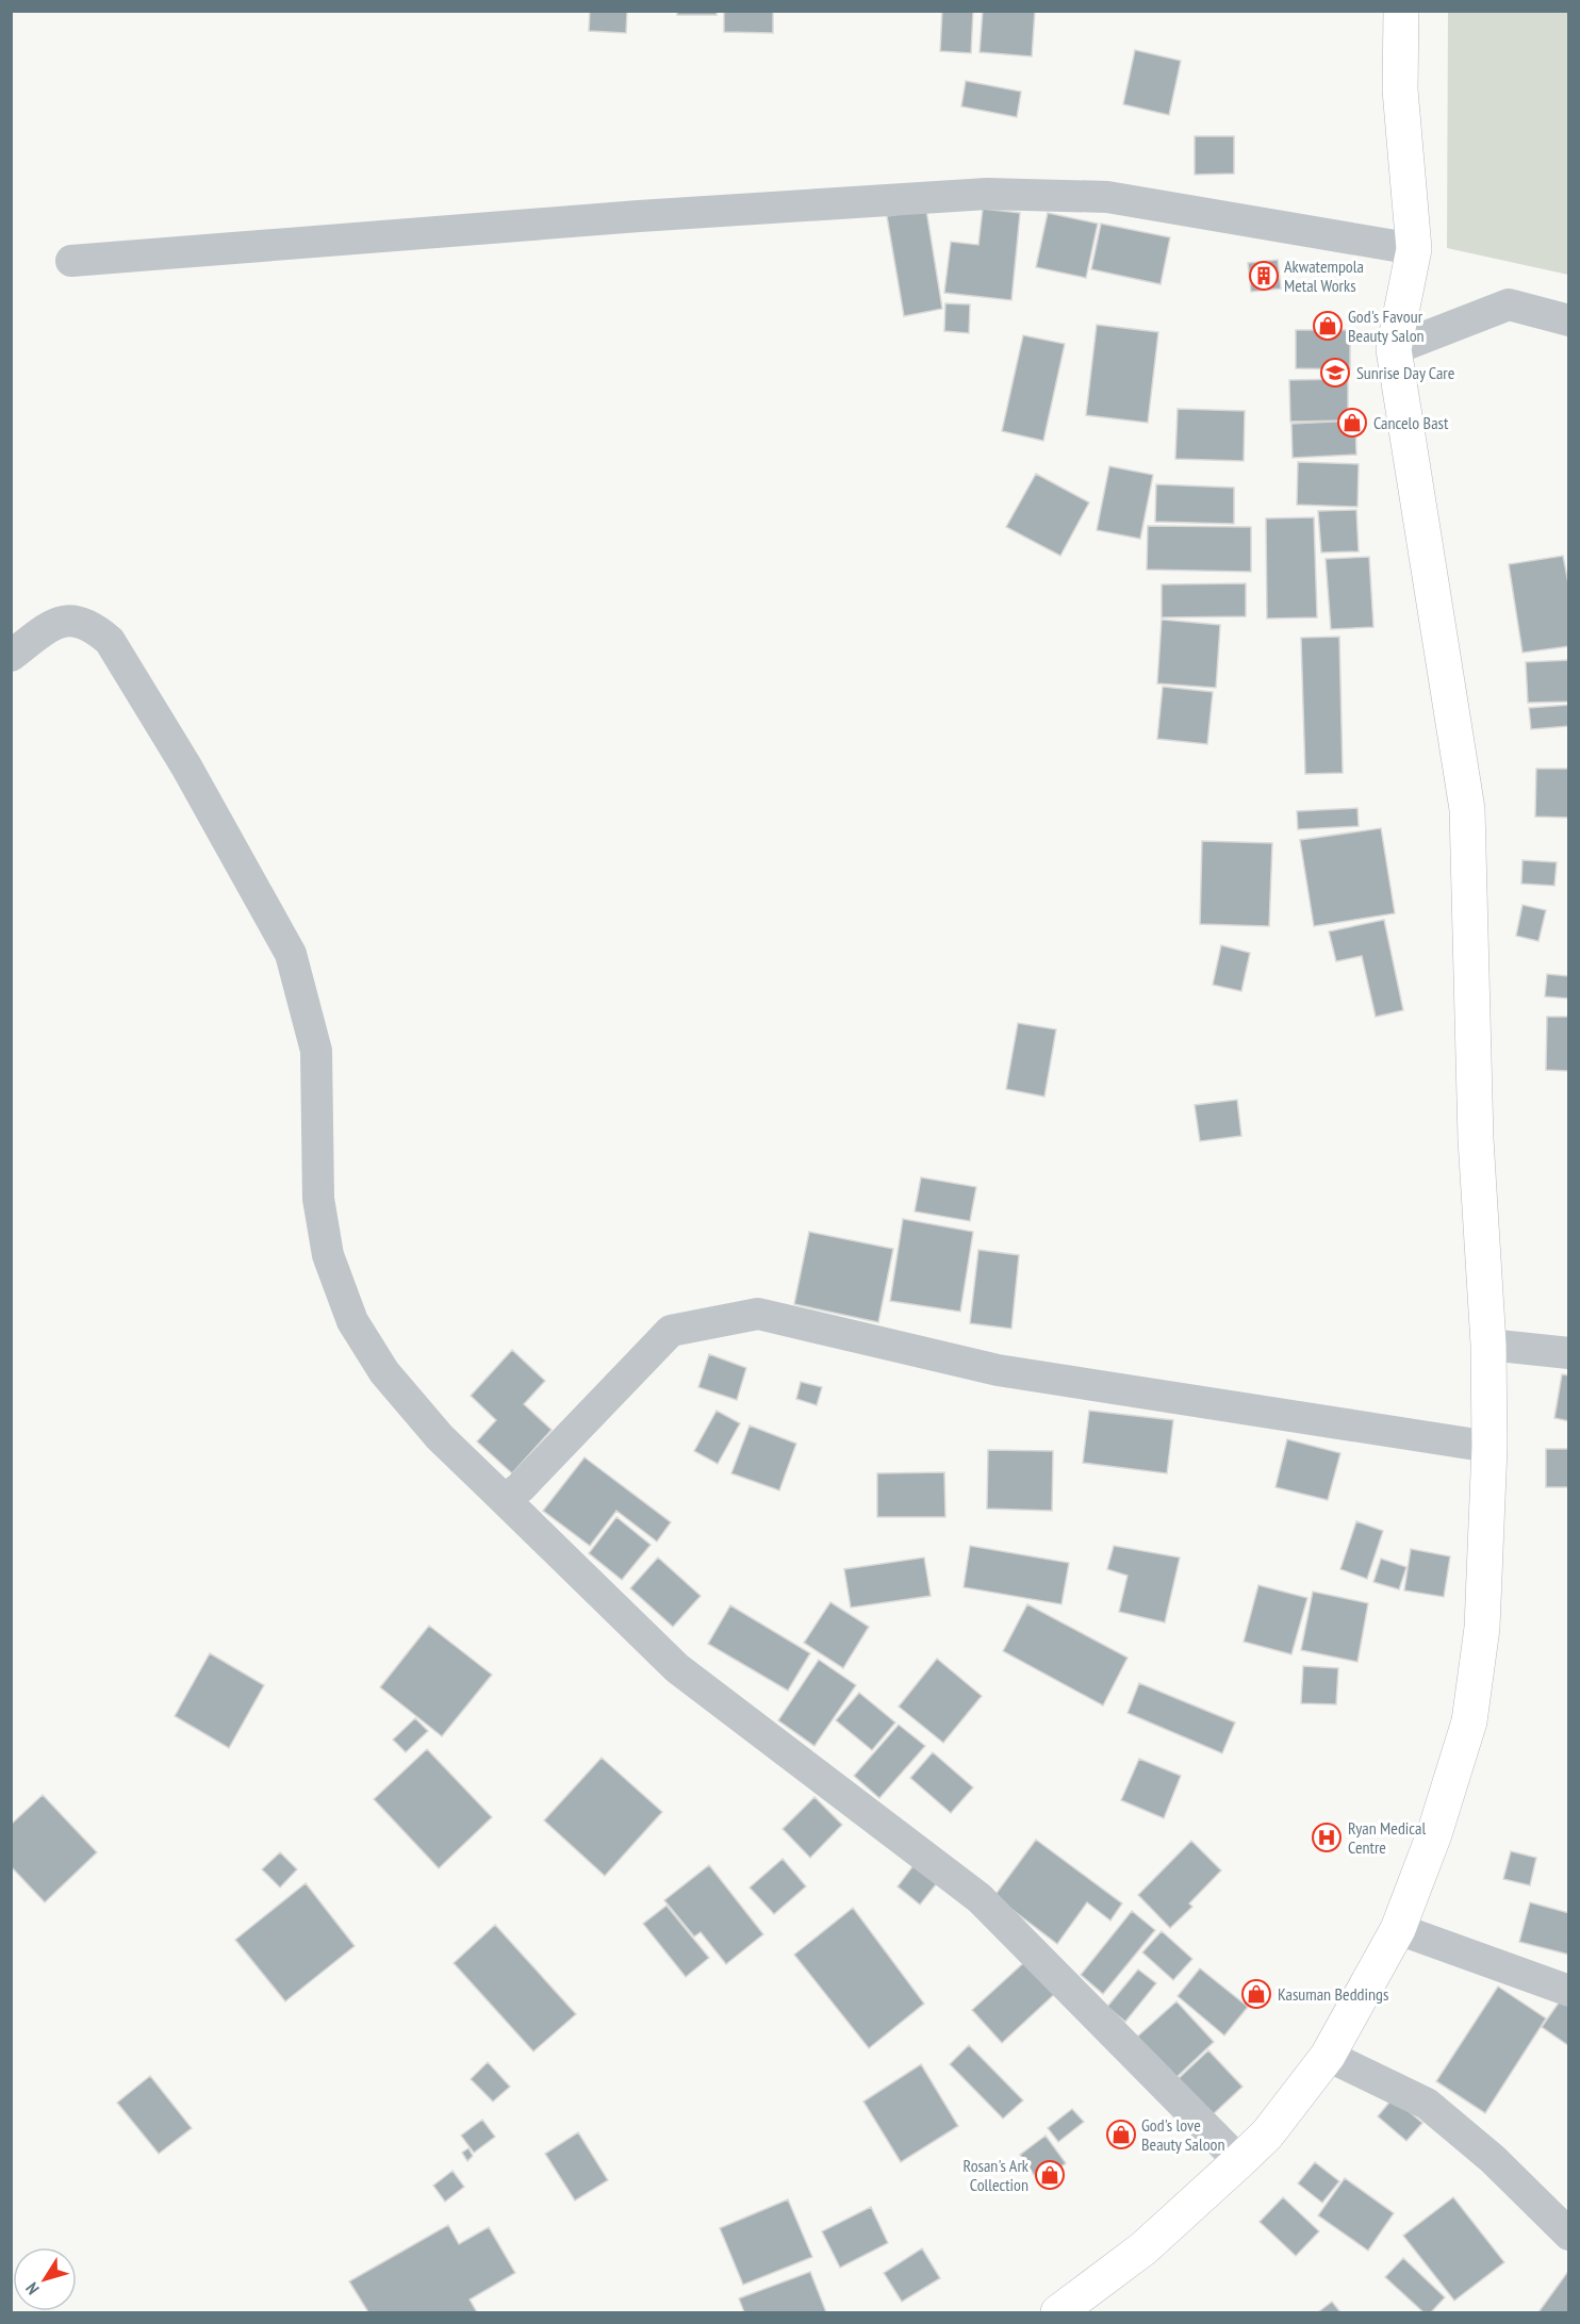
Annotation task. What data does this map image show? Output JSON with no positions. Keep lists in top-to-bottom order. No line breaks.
{"places":{"building":["Akwatempola Metal Works"],"shop":["God's Favour Beauty Salon","Cancelo Bast","Kasuman Beddings","God's love Beauty Saloon","Rosan's Ark Collection"],"school or university":["Sunrise Day Care"],"hospital":["Ryan Medical Centre"]},"north":"bottom left"}
